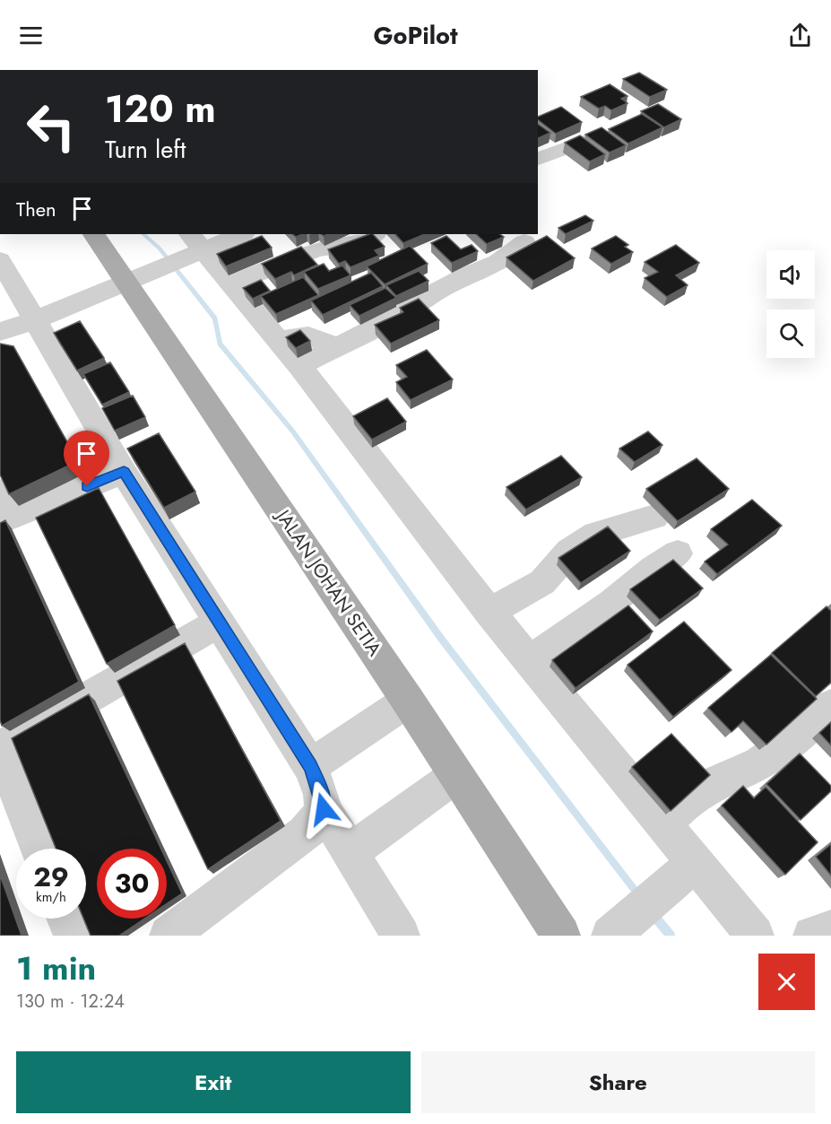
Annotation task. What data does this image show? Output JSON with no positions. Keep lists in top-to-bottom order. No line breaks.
{"streets":{"main road":["JALAN JOHAN SETIA"]},"page":{"header":"GoPilot","turn":["120 m","Turn left"],"then":"Then","speed":"29 km/h","limit":"30","heading":["1 min","130 m · 12:24"],"buttons":["Exit","Share"]}}
